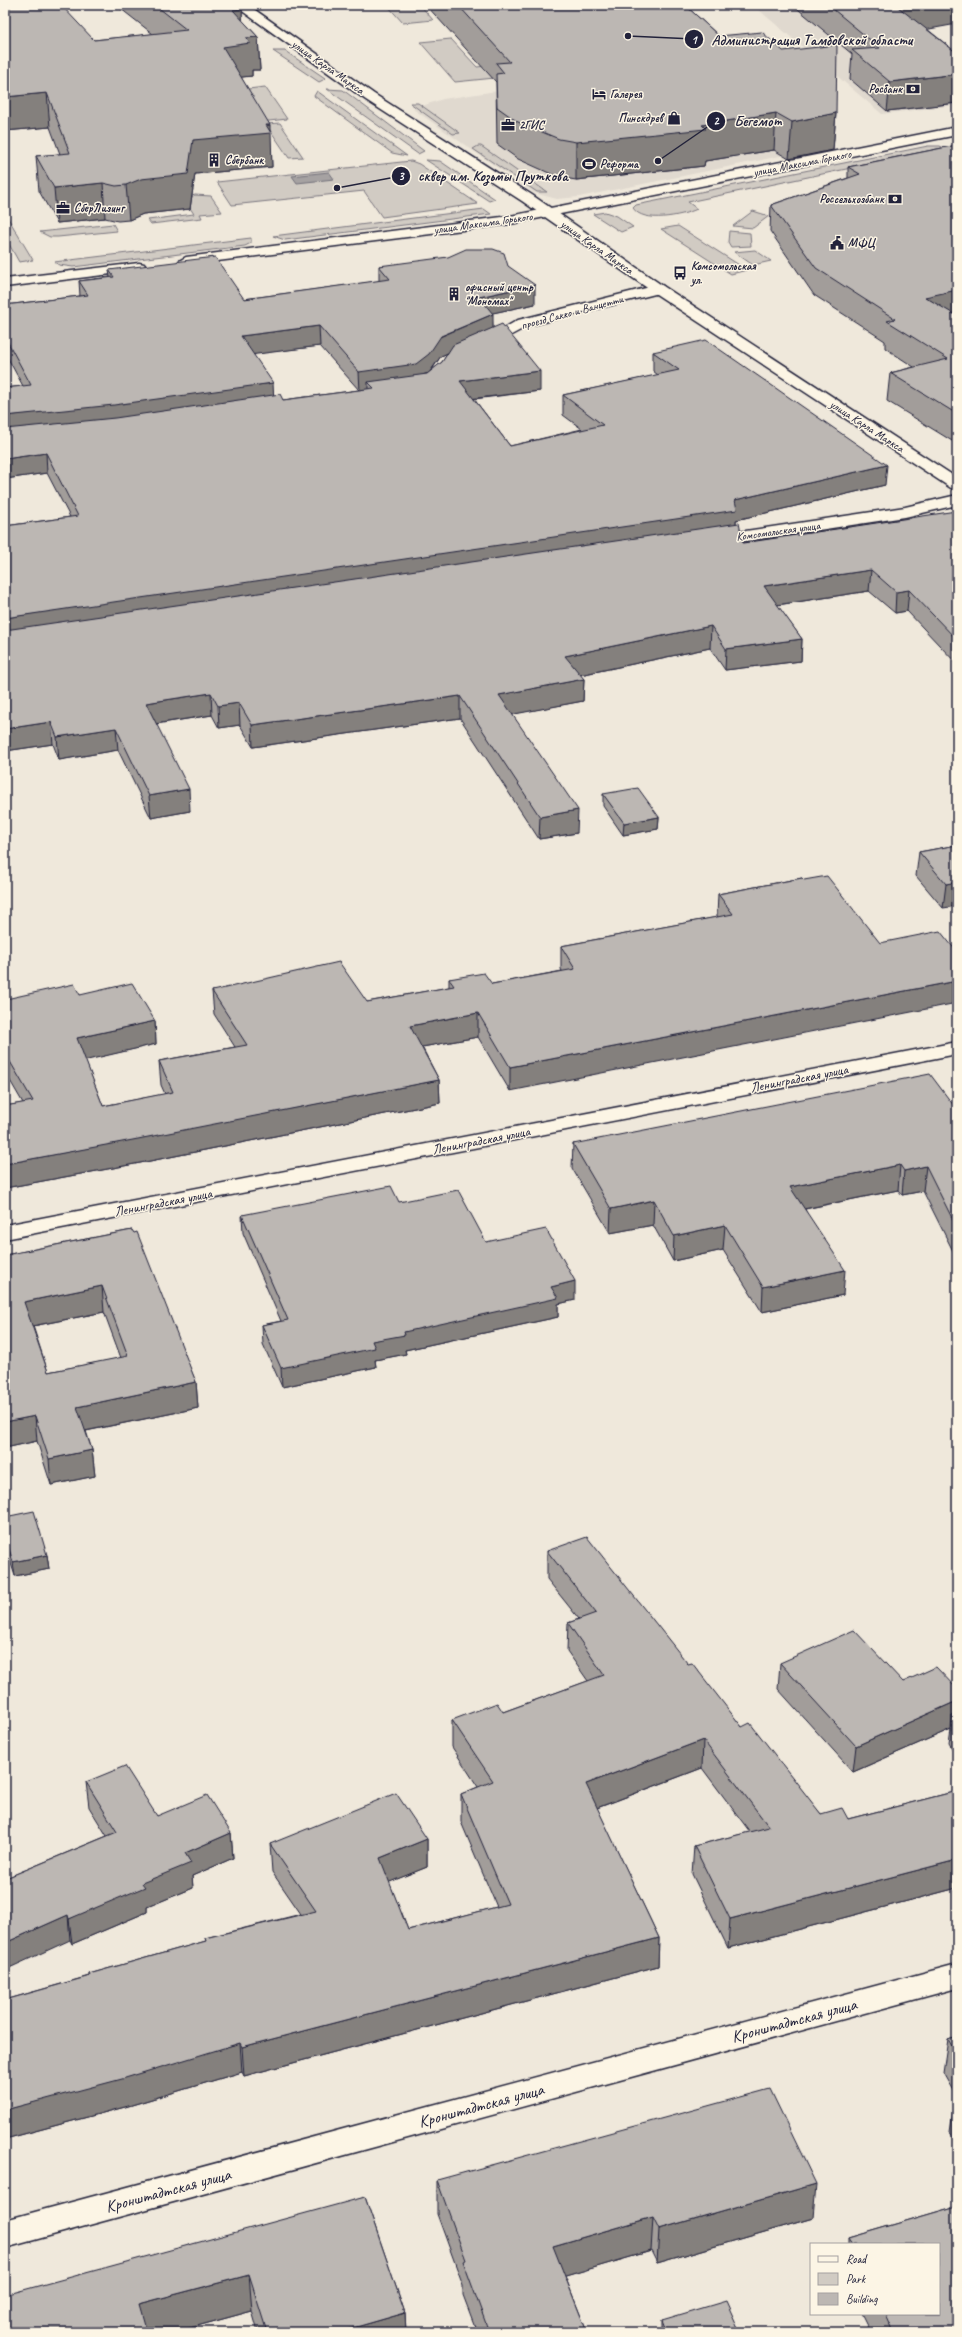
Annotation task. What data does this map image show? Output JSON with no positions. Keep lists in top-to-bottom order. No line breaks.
{"streets":{"street":["улица Карла Маркса","улица Максима Горького","проезд Сакко и Ванцетти","Комсомольская улица","Ленинградская улица","Кронштадтская улица"]},"crossings":[["улица Карла Маркса","улица Максима Горького"],["улица Карла Маркса","проезд Сакко и Ванцетти"]],"places":{"other":["Администрация Тамбовской области","Бегемот","сквер им. Козьмы Пруткова"],"bank":["Росбанк","Россельхозбанк"],"hotel":["Галерея"],"shop":["Пинскдрев"],"office":["2ГИС","СберЛизинг"],"building":["Сбербанк","офисный центр \"Мономах\""],"sports":["Реформа"],"public building":["МФЦ"],"bus stop":["Комсомольская ул."]},"legend":["Road","Park","Building"]}
